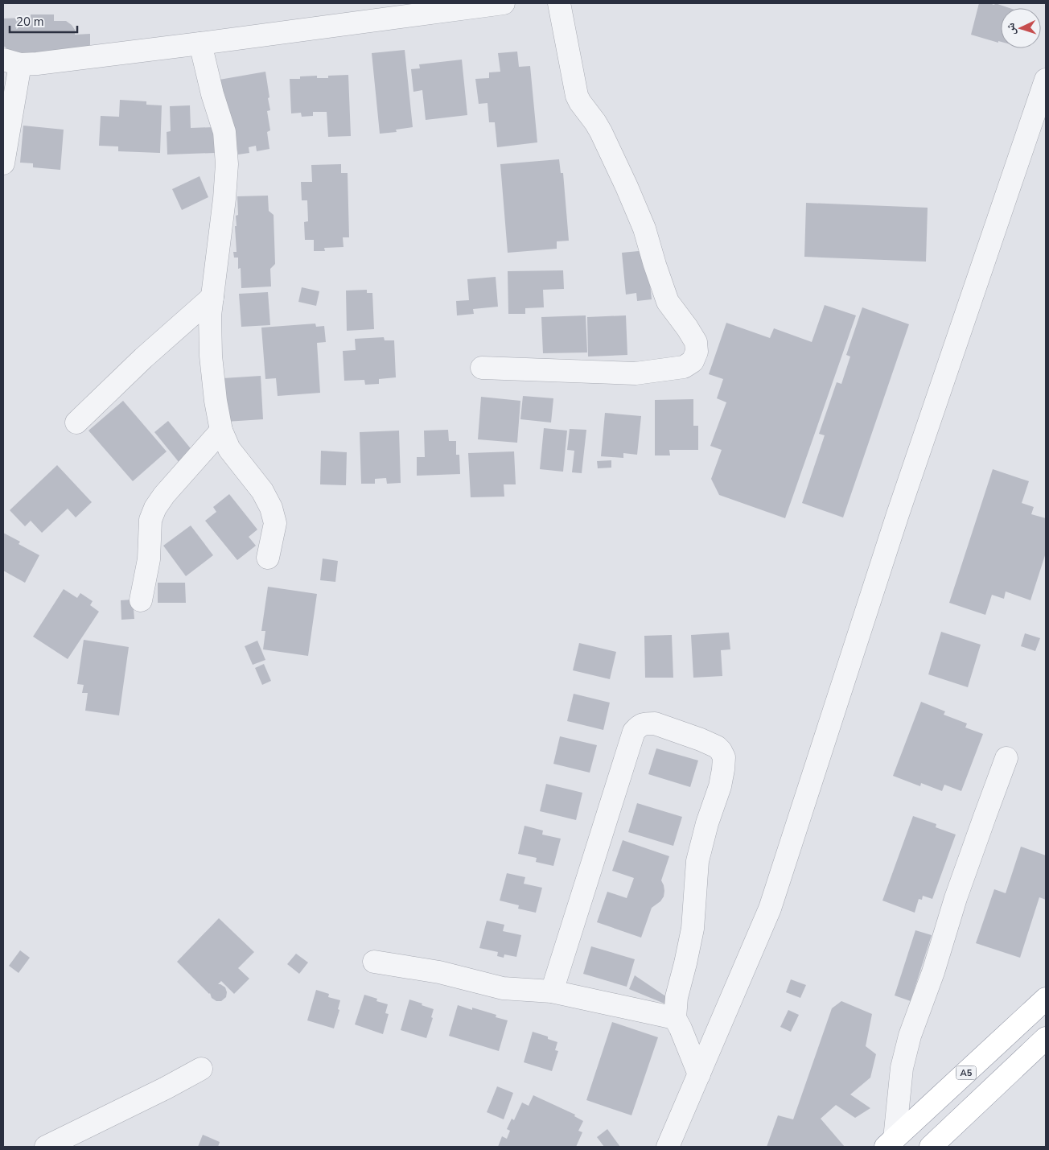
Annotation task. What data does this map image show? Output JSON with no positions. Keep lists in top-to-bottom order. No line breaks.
{"streets":{"highway":["A5"]},"scale_bar":"20 m","north":"left"}
